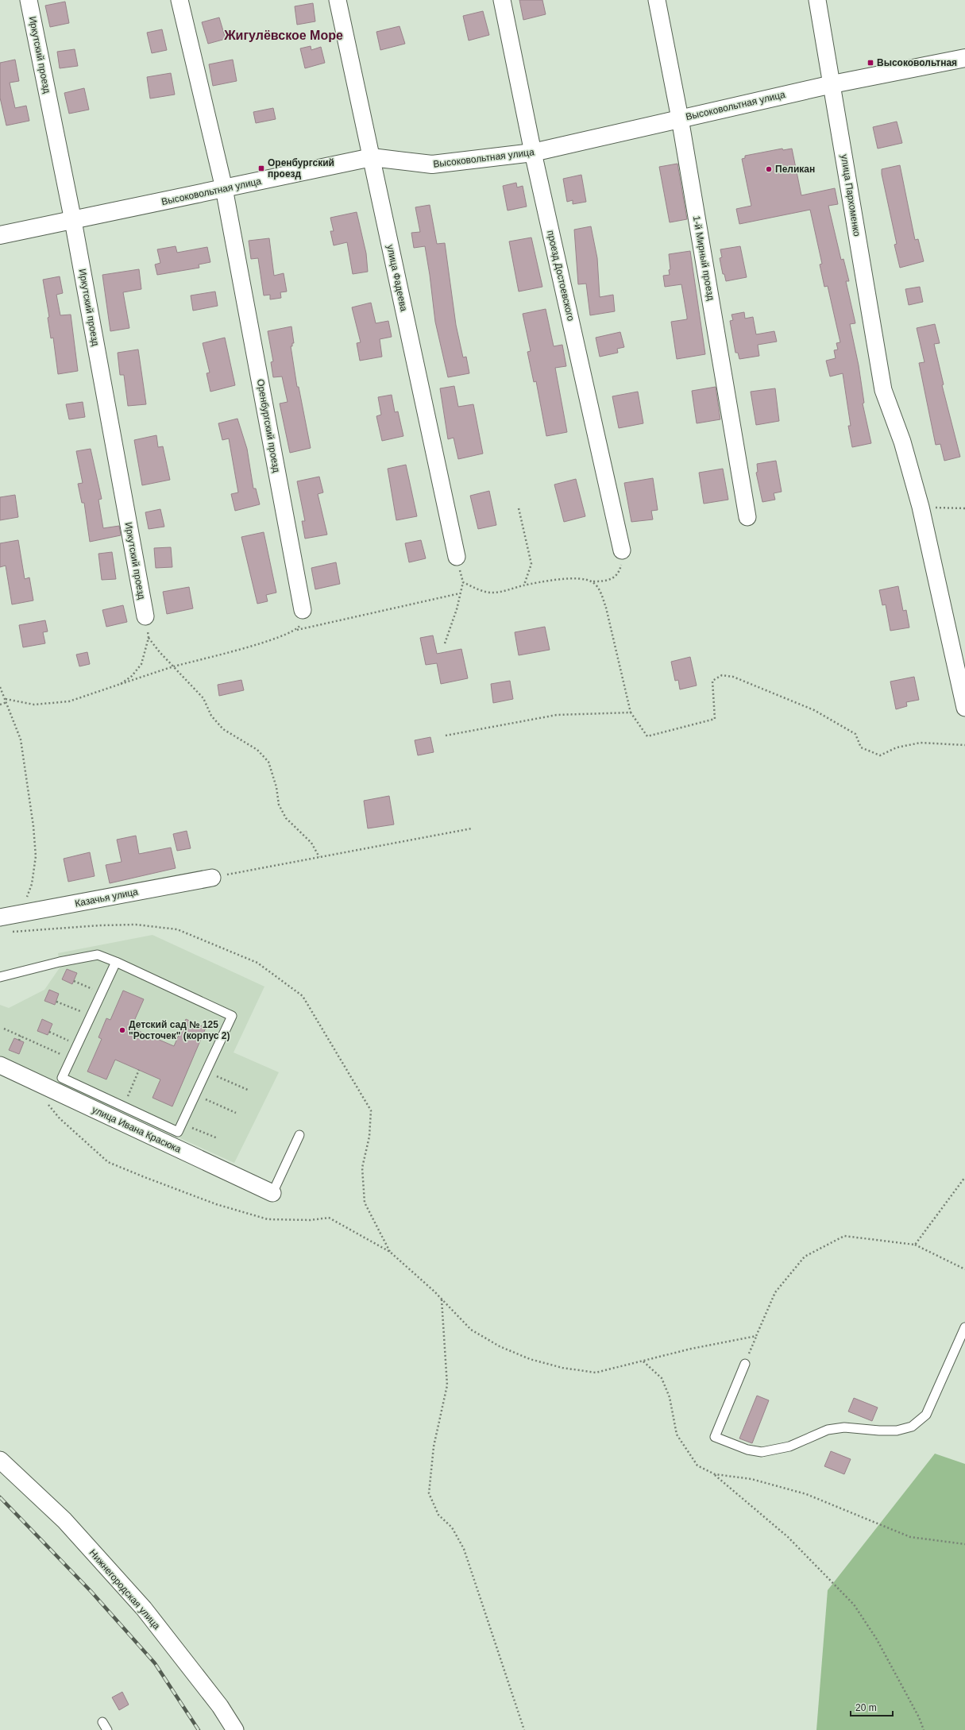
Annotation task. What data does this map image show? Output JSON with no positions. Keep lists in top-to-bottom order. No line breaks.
{"streets":{"street":["Иркутский проезд","Высоковольтная улица","улица Пархоменко","1-й Мирный проезд","проезд Достоевского","улица Фадеева","Оренбургский проезд","Казачья улица","улица Ивана Красюка","Нижнегородская улица"]},"crossings":[["Иркутский проезд","Высоковольтная улица"],["Высоковольтная улица","улица Пархоменко"],["Высоковольтная улица","1-й Мирный проезд"],["Высоковольтная улица","проезд Достоевского"],["Высоковольтная улица","улица Фадеева"],["Высоковольтная улица","Оренбургский проезд"]],"districts":["Жигулёвское Море"],"places":{"transit":["Высоковольтная","Оренбургский проезд"],"other":["Пеликан","Детский сад № 125 \"Росточек\" (корпус 2)"]},"scale_bar":"20 m"}
